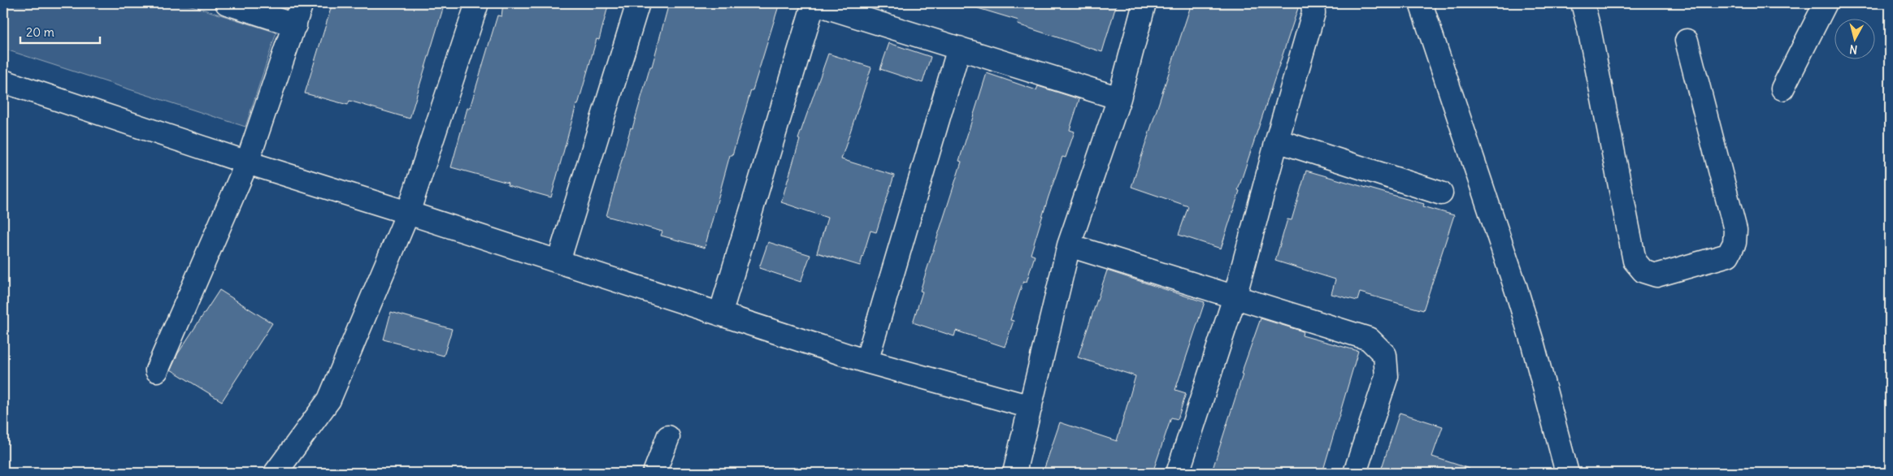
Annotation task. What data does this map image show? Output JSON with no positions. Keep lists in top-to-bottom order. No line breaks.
{"scale_bar":"20 m","north":"bottom"}
